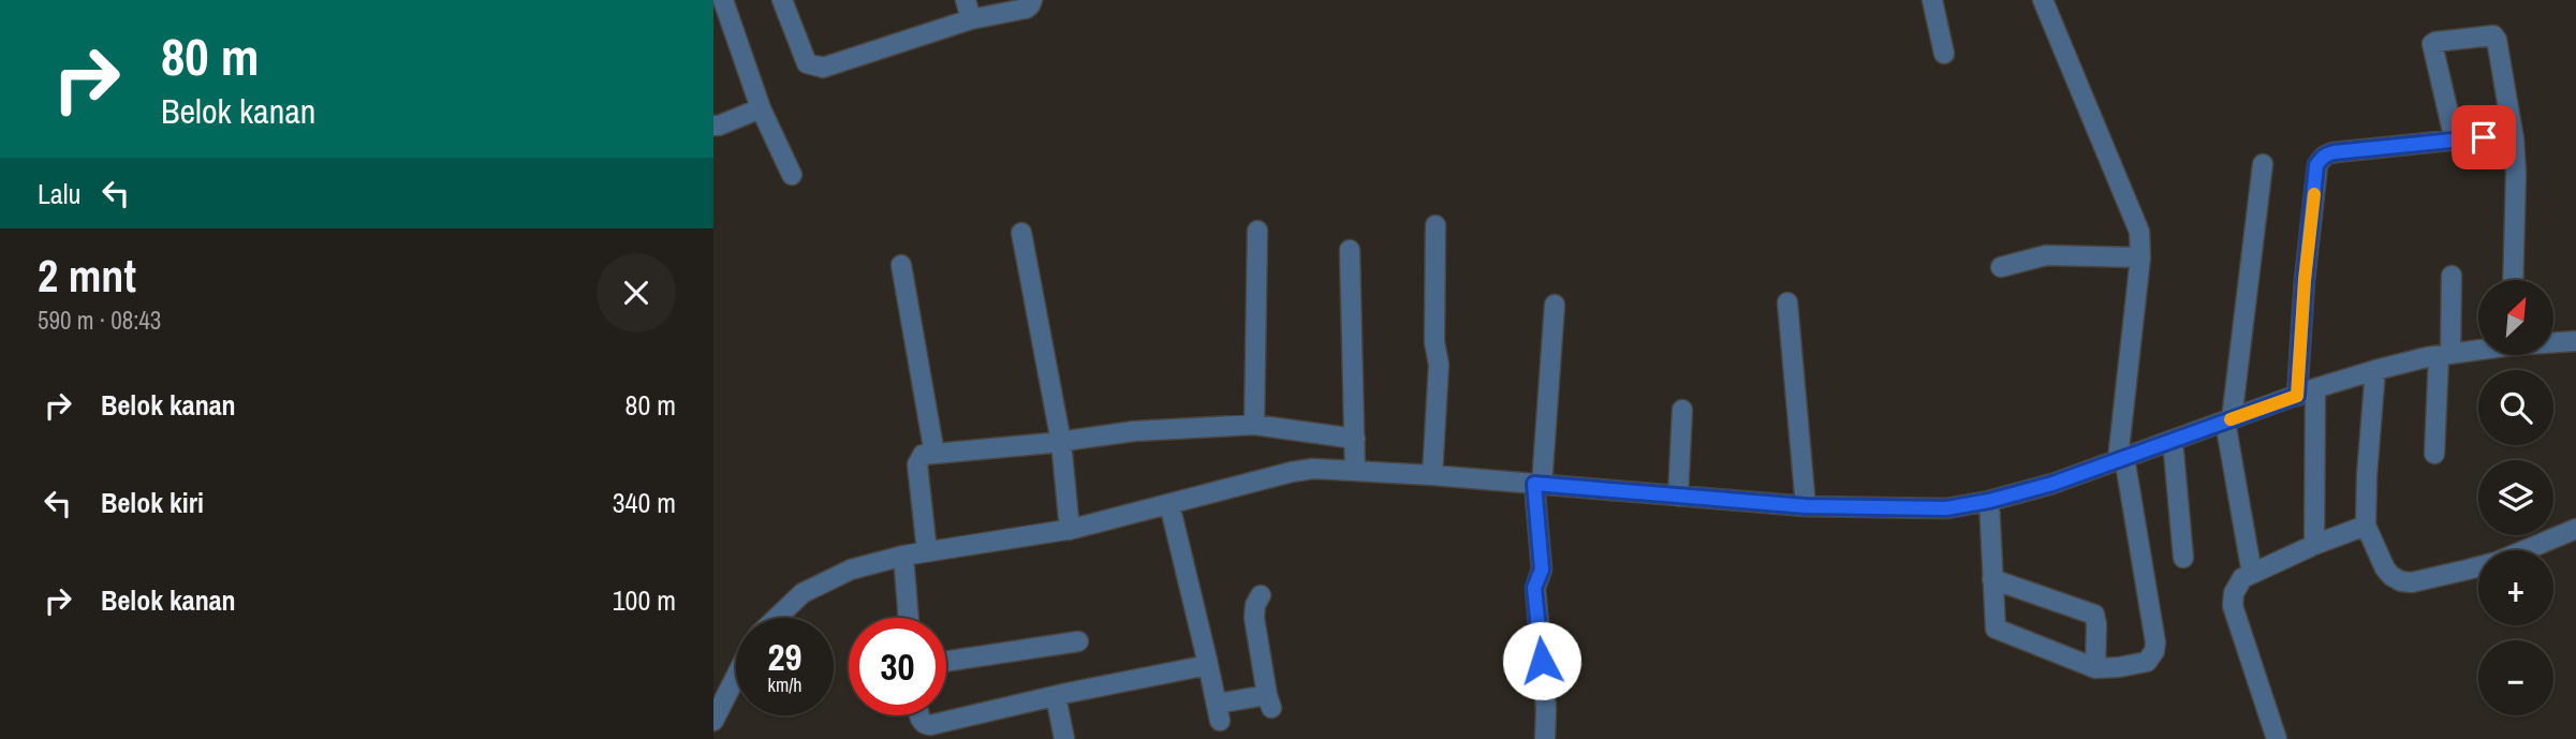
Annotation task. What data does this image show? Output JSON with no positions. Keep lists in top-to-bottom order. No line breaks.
{"north":"top right","page":{"turn":["80 m","Belok kanan"],"then":"Lalu","heading":["2 mnt","590 m · 08:43"],"map_buttons":["+","−"],"list":[{"name":"Belok kanan","value":"80 m"},{"name":"Belok kiri","value":"340 m"},{"name":"Belok kanan","value":"100 m"}],"speed":"29 km/h","limit":"30"}}
